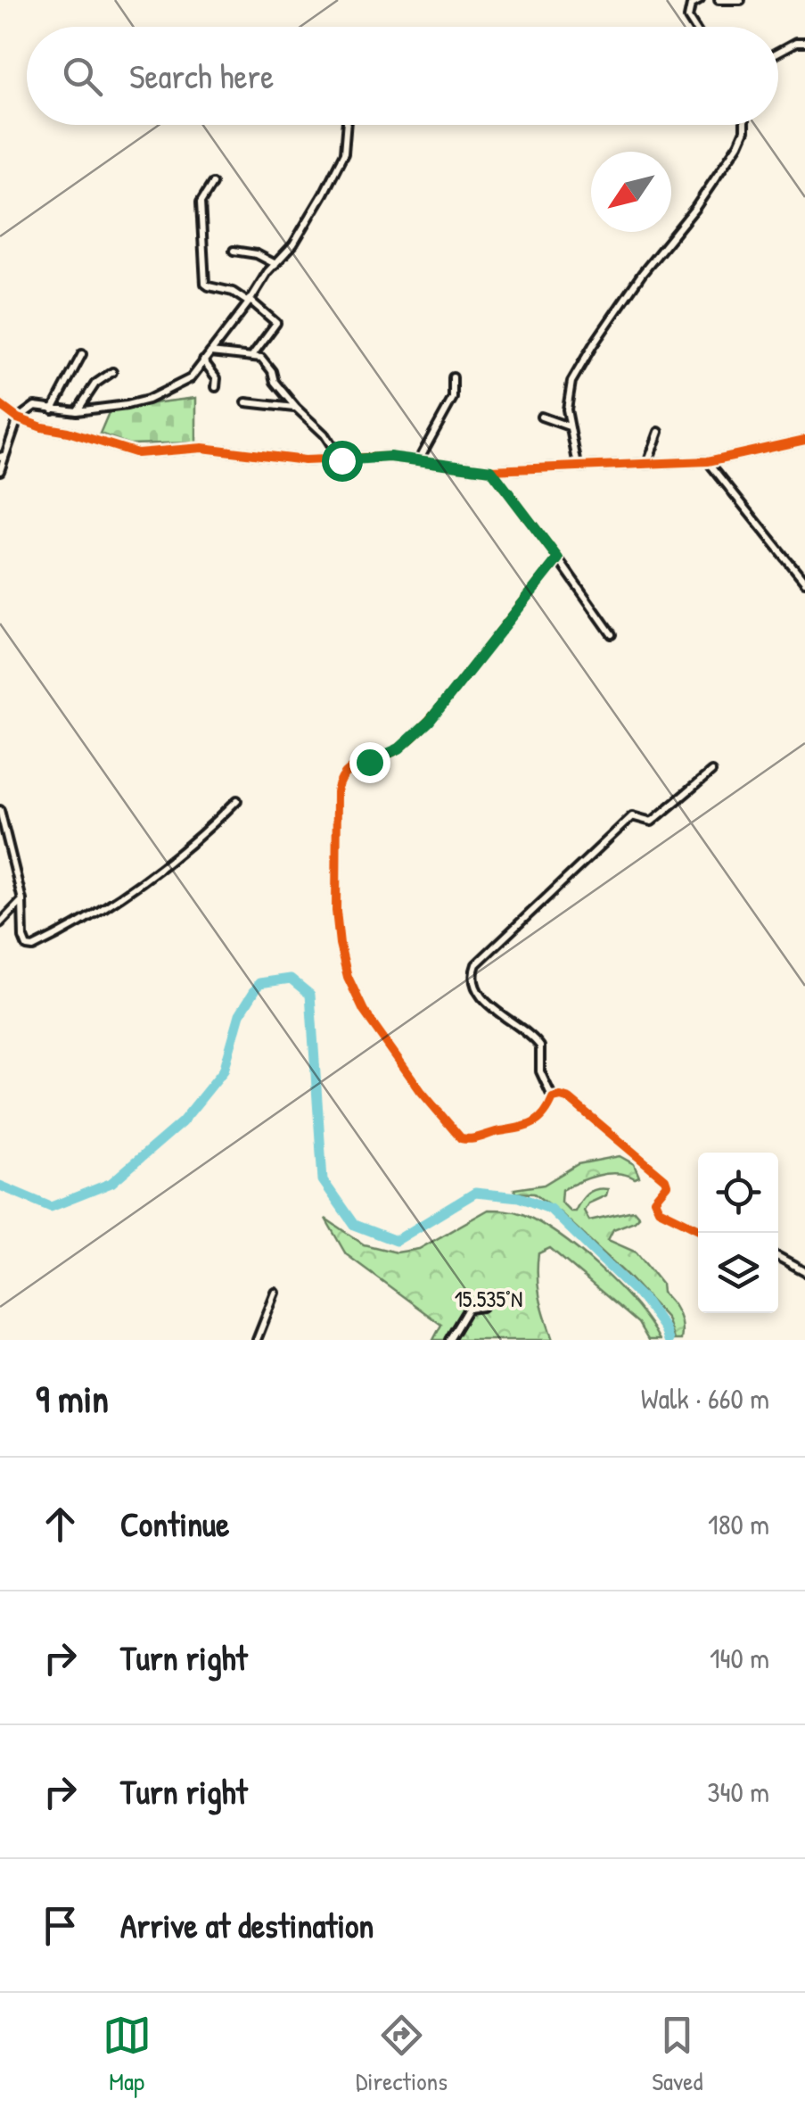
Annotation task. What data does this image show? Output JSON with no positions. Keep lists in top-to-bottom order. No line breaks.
{"north":"bottom left","page":{"search":"Search here","heading":["9 min","Walk · 660 m"],"list":[["Continue","180 m"],["Turn right","140 m"],["Turn right","340 m"],"Arrive at destination"],"nav":["Map","Directions","Saved"]},"coordinates":["15.535°N"]}
